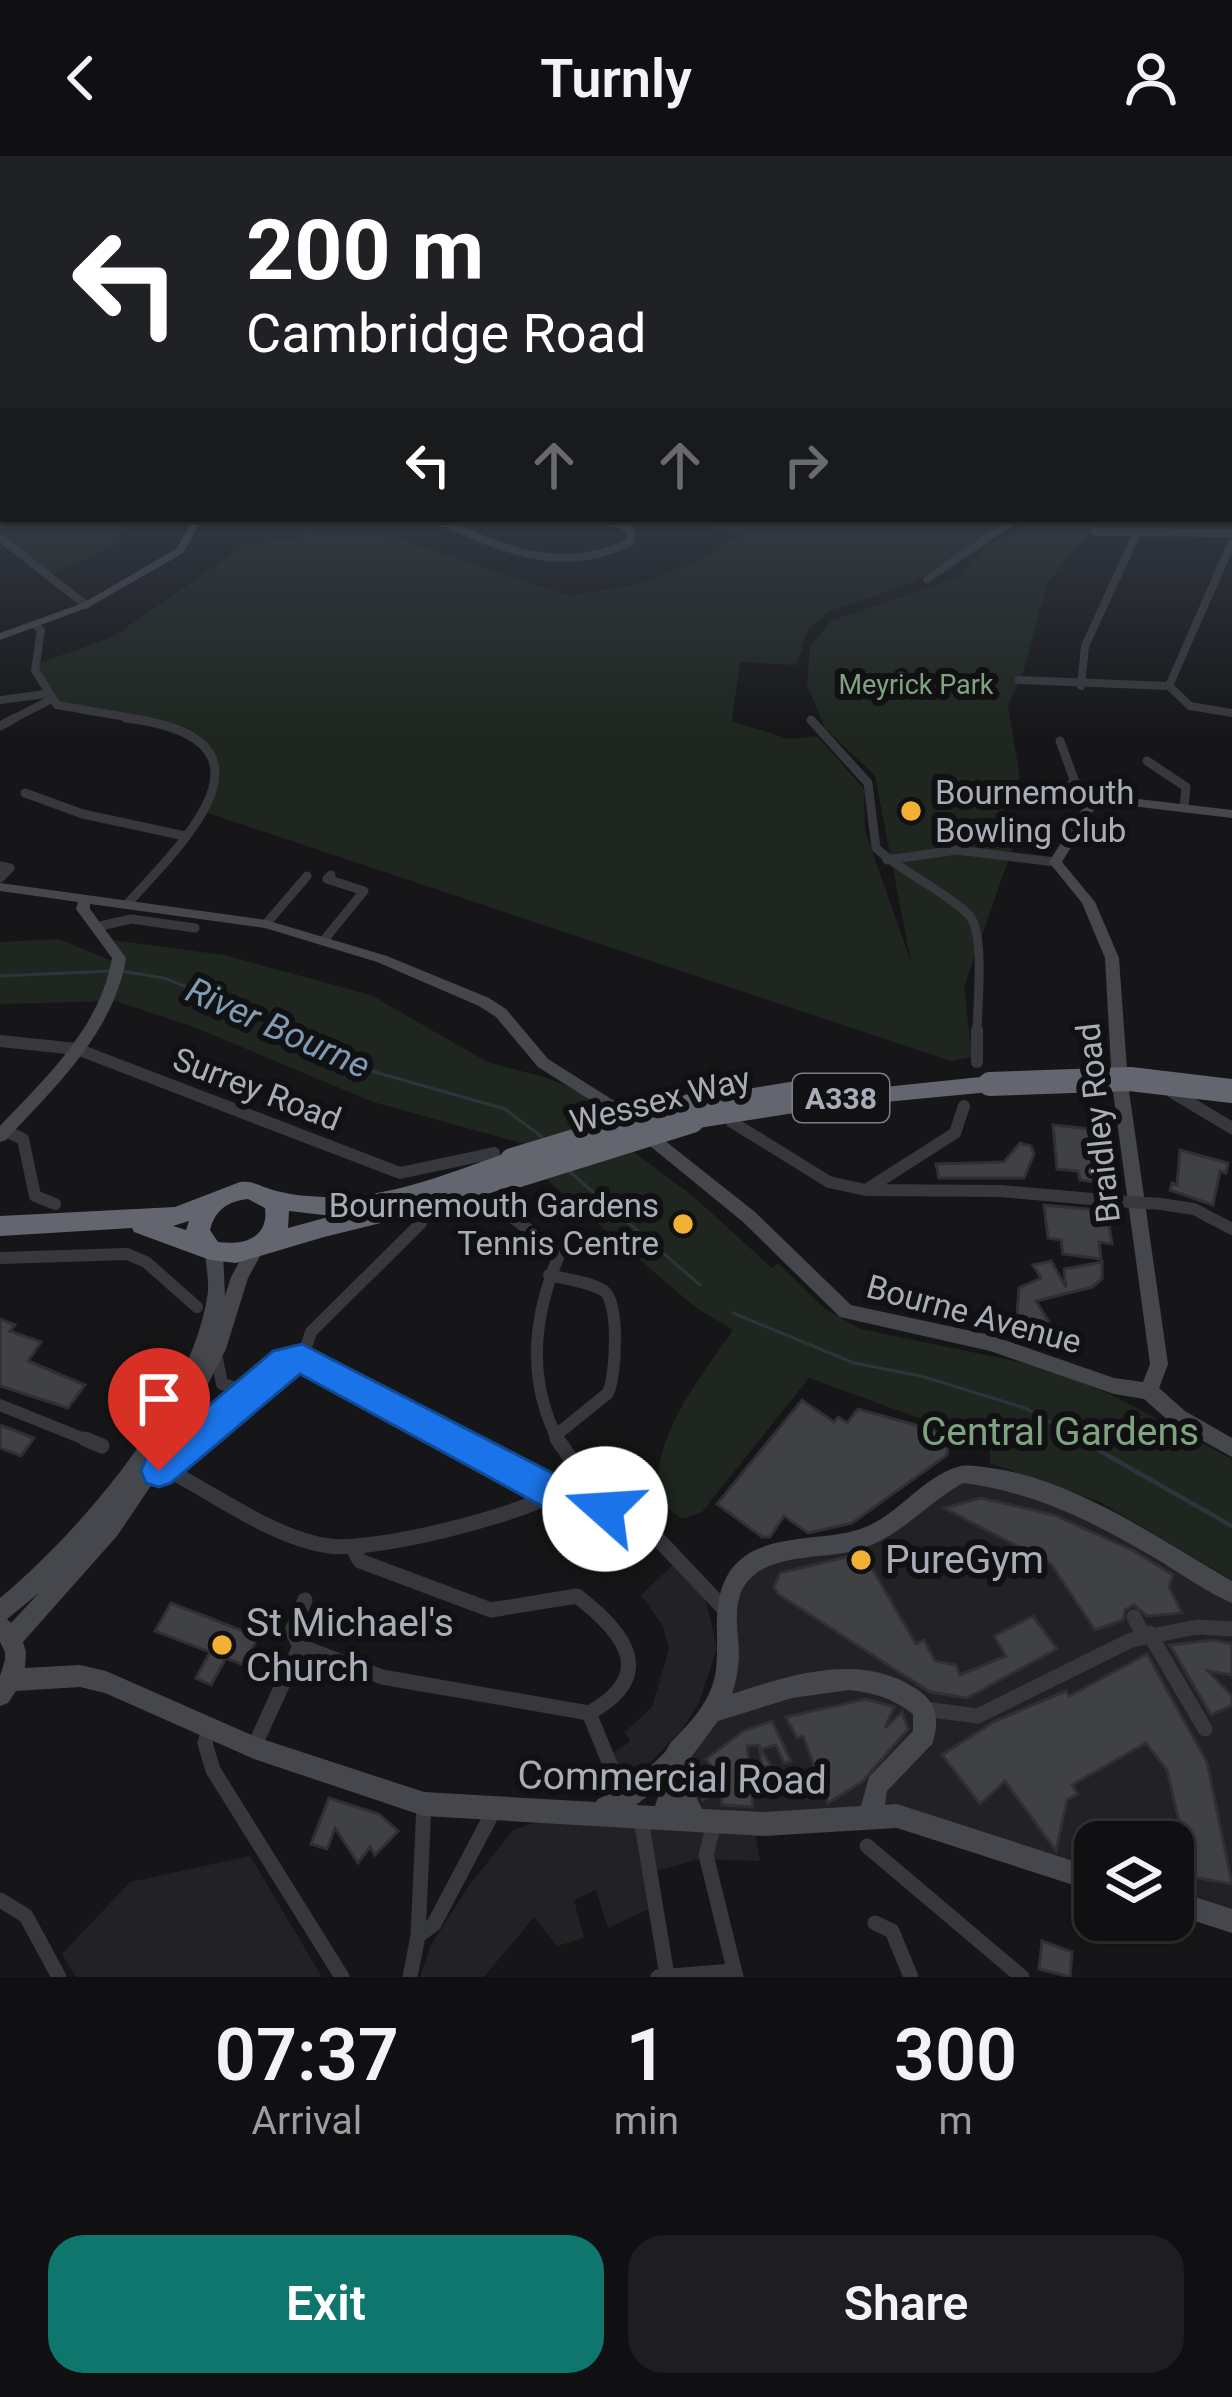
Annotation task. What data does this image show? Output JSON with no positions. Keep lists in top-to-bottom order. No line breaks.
{"streets":{"highway":["A338","Wessex Way"],"street":["Surrey Road","Braidley Road","Bourne Avenue","Commercial Road"]},"crossings":[["Surrey Road","Wessex Way"],["Braidley Road","Bourne Avenue"]],"water":["River Bourne"],"parks":["Meyrick Park","Central Gardens"],"places":["Bournemouth Bowling Club","Bournemouth Gardens Tennis Centre","PureGym","St Michael's Church"],"page":{"header":"Turnly","turn":["200 m","Cambridge Road"],"eta":["07:37","Arrival","1","min","300","m"],"buttons":["Exit","Share"]}}
